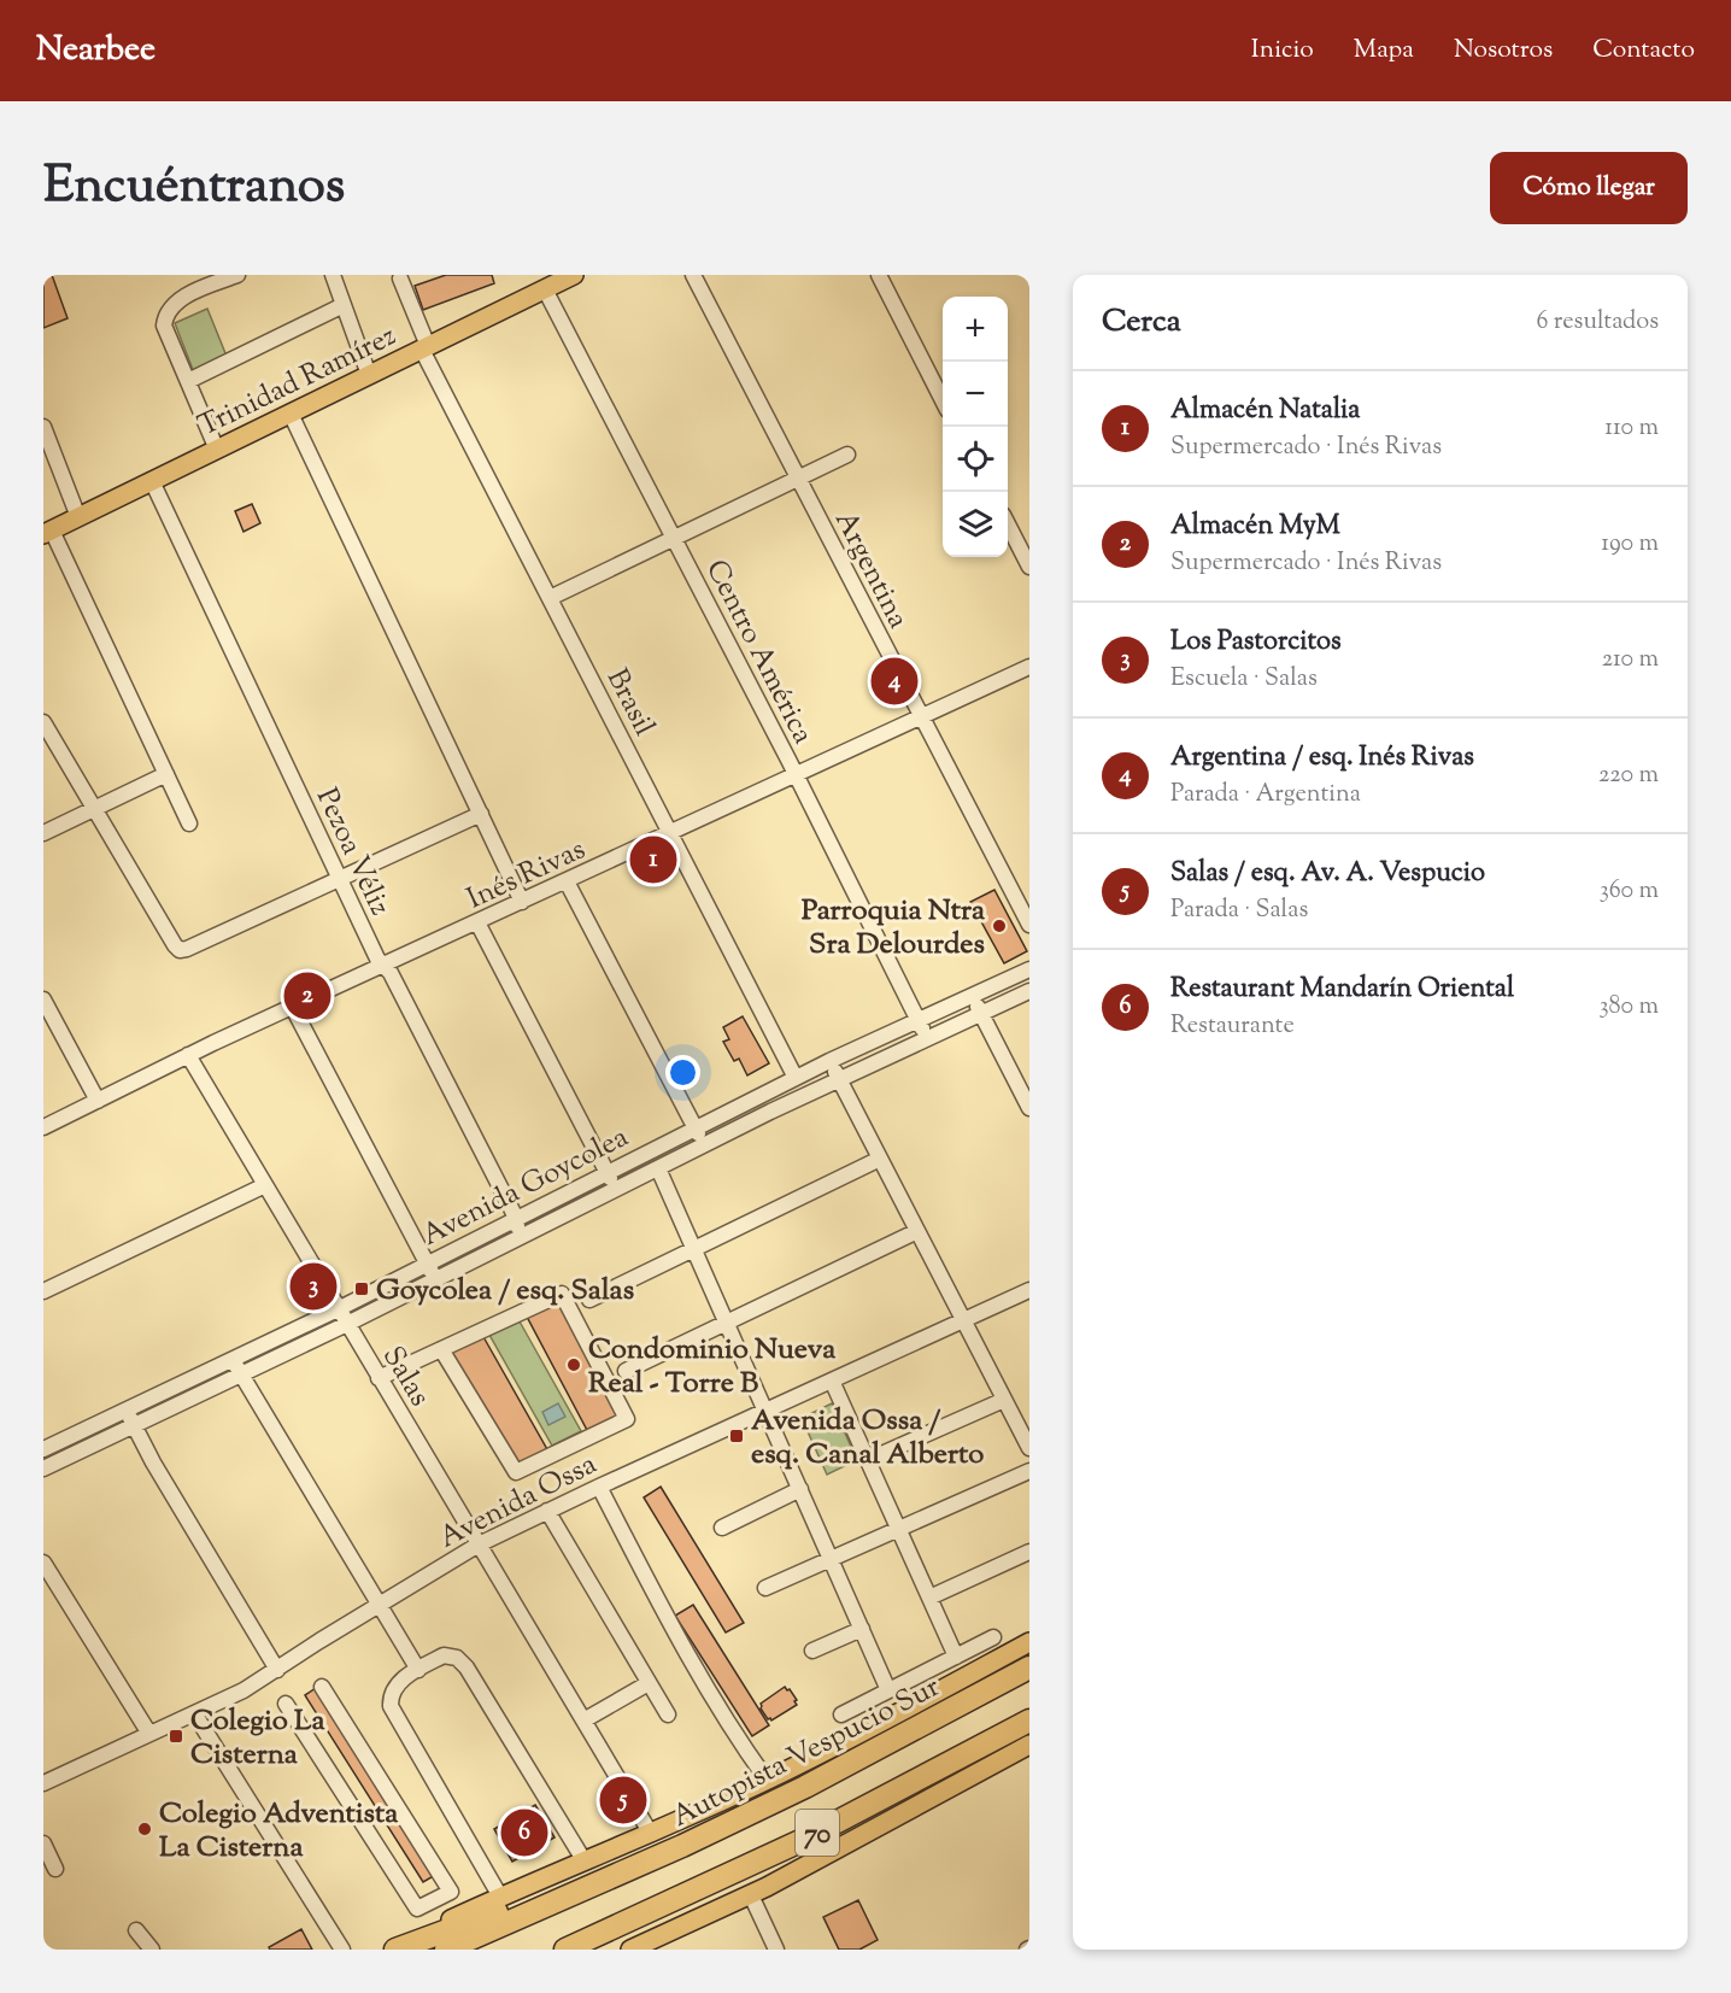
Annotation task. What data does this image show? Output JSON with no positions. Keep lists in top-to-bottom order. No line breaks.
{"streets":{"highway":["Autopista Vespucio Sur","70"],"main road":["Trinidad Ramírez"],"street":["Argentina","Centro América","Brasil","Pezoa Véliz","Inés Rivas","Avenida Goycolea","Salas","Avenida Ossa"]},"crossings":[["Trinidad Ramírez","Centro América"],["Trinidad Ramírez","Brasil"],["Trinidad Ramírez","Pezoa Véliz"],["Argentina","Inés Rivas"],["Centro América","Inés Rivas"],["Centro América","Avenida Goycolea"],["Brasil","Inés Rivas"],["Brasil","Avenida Goycolea"],["Pezoa Véliz","Inés Rivas"],["Pezoa Véliz","Avenida Goycolea"],["Inés Rivas","Salas"],["Avenida Goycolea","Salas"],["Salas","Avenida Ossa"]],"places":{"other":["Parroquia Ntra Sra Delourdes","Condominio Nueva Real - Torre B","Colegio Adventista La Cisterna"],"transit":["Goycolea / esq. Salas","Avenida Ossa / esq. Canal Alberto","Colegio La Cisterna"]},"page":{"header":"Nearbee","nav":["Inicio","Mapa","Nosotros","Contacto"],"title":"Encuéntranos","buttons":"Cómo llegar","heading":["Cerca","6 resultados"],"map_buttons":["+","−"],"list":[{"mark":"1","name":"Almacén Natalia","note":"Supermercado · Inés Rivas","value":"110 m"},{"mark":"2","name":"Almacén MyM","note":"Supermercado · Inés Rivas","value":"190 m"},{"mark":"3","name":"Los Pastorcitos","note":"Escuela · Salas","value":"210 m"},{"mark":"4","name":"Argentina / esq. Inés Rivas","note":"Parada · Argentina","value":"220 m"},{"mark":"5","name":"Salas / esq. Av. A. Vespucio","note":"Parada · Salas","value":"360 m"},{"mark":"6","name":"Restaurant Mandarín Oriental","note":"Restaurante","value":"380 m"}],"pins":["4","1","2","3","5","6"]}}
